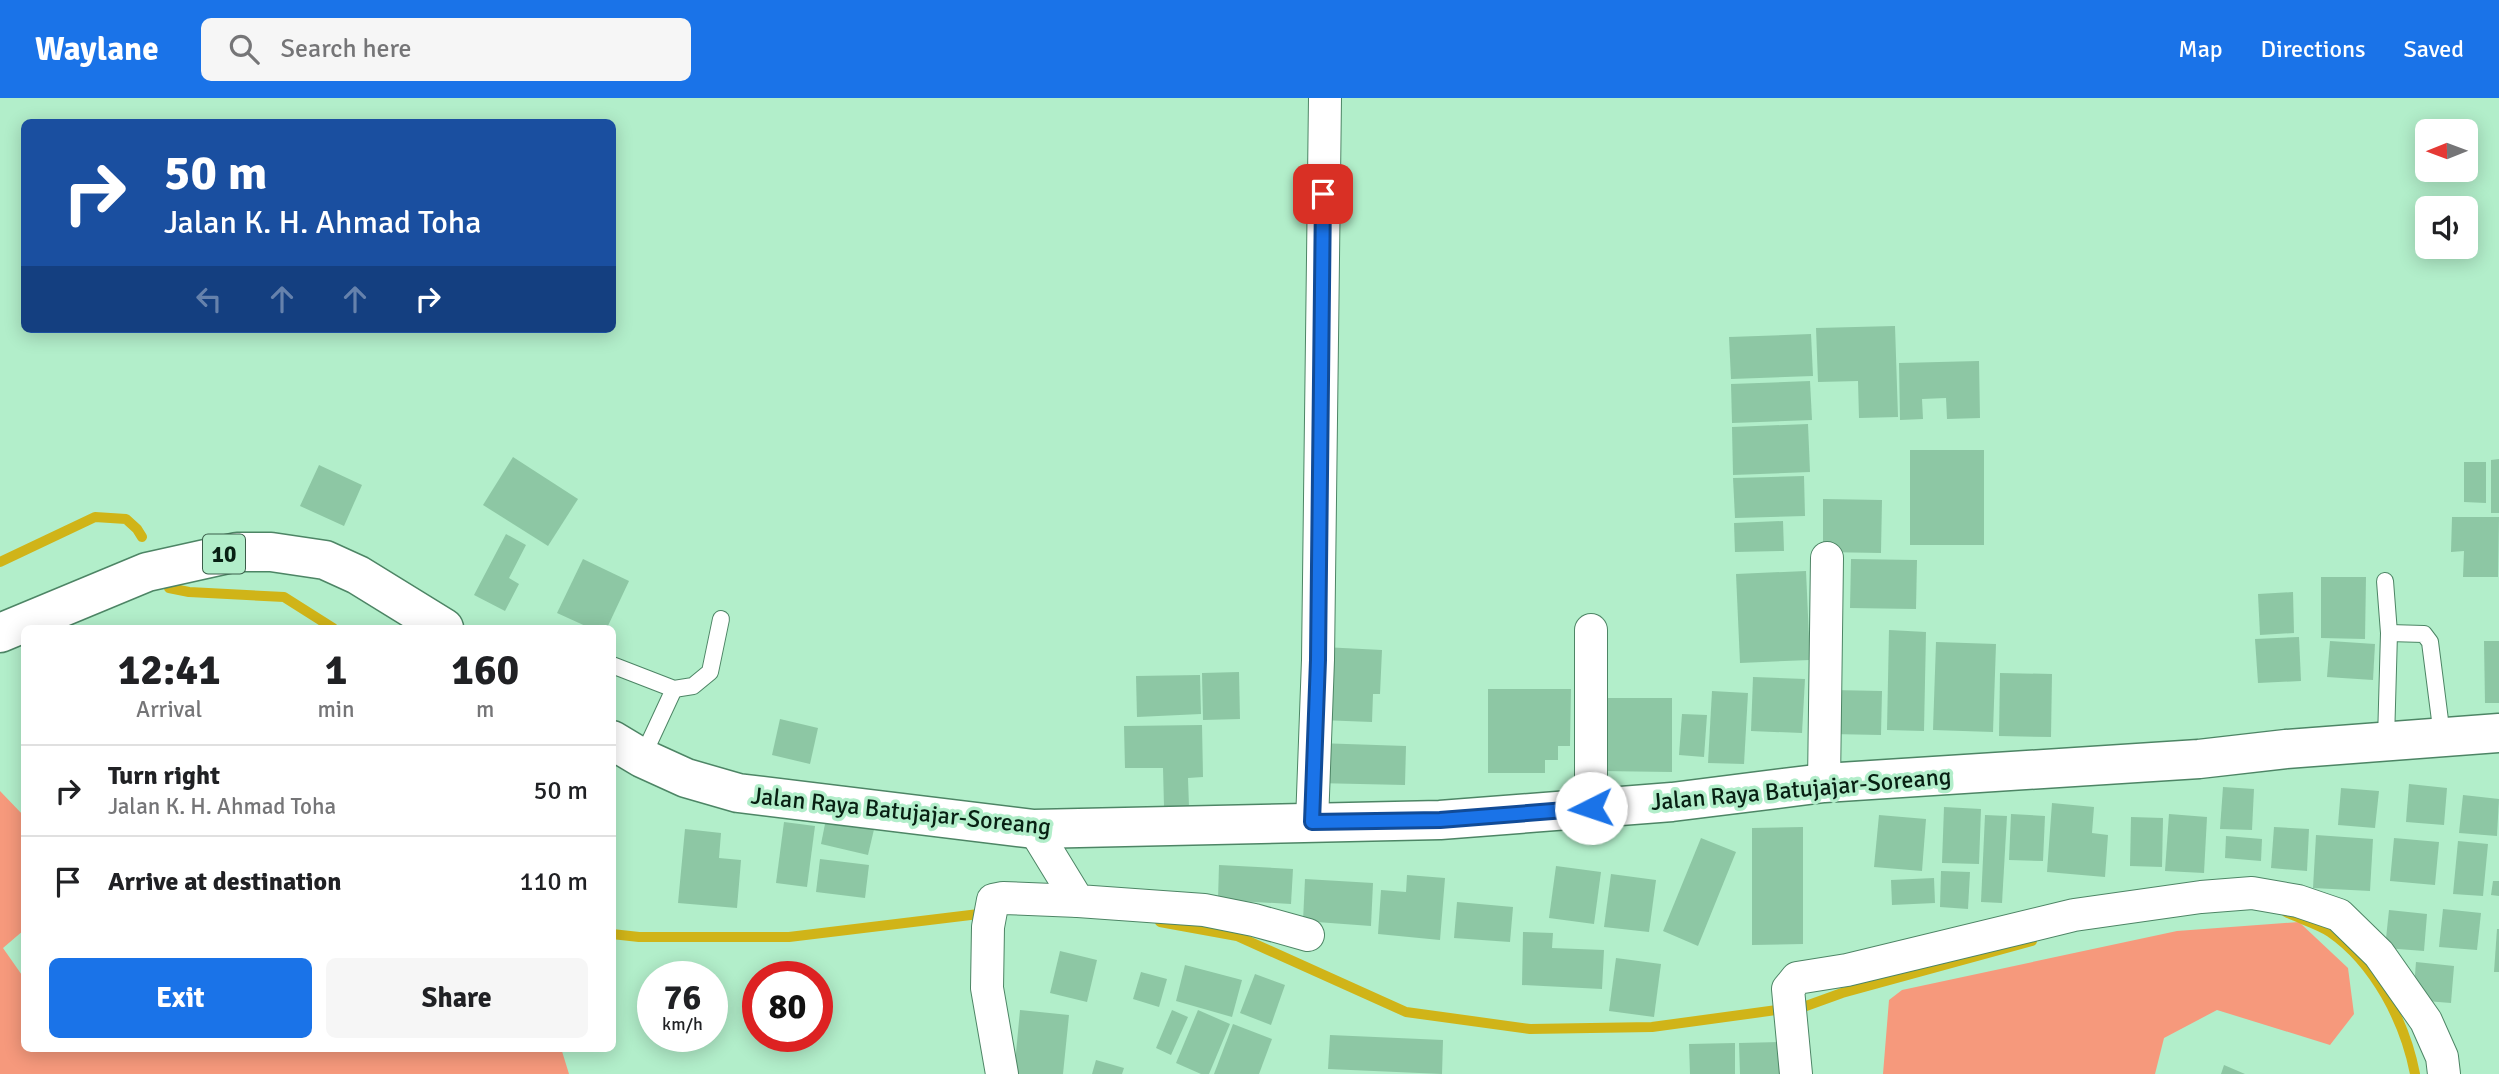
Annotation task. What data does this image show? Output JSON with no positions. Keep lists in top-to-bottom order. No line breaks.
{"streets":{"highway":["10","Jalan Raya Batujajar-Soreang"]},"north":"left","page":{"header":"Waylane","search":"Search here","nav":["Map","Directions","Saved"],"turn":["50 m","Jalan K. H. Ahmad Toha"],"eta":["12:41","Arrival","1","min","160","m"],"list":[{"name":"Turn right","note":"Jalan K. H. Ahmad Toha","value":"50 m"},{"name":"Arrive at destination","value":"110 m"}],"buttons":["Exit","Share"],"speed":"76 km/h","limit":"80"}}
